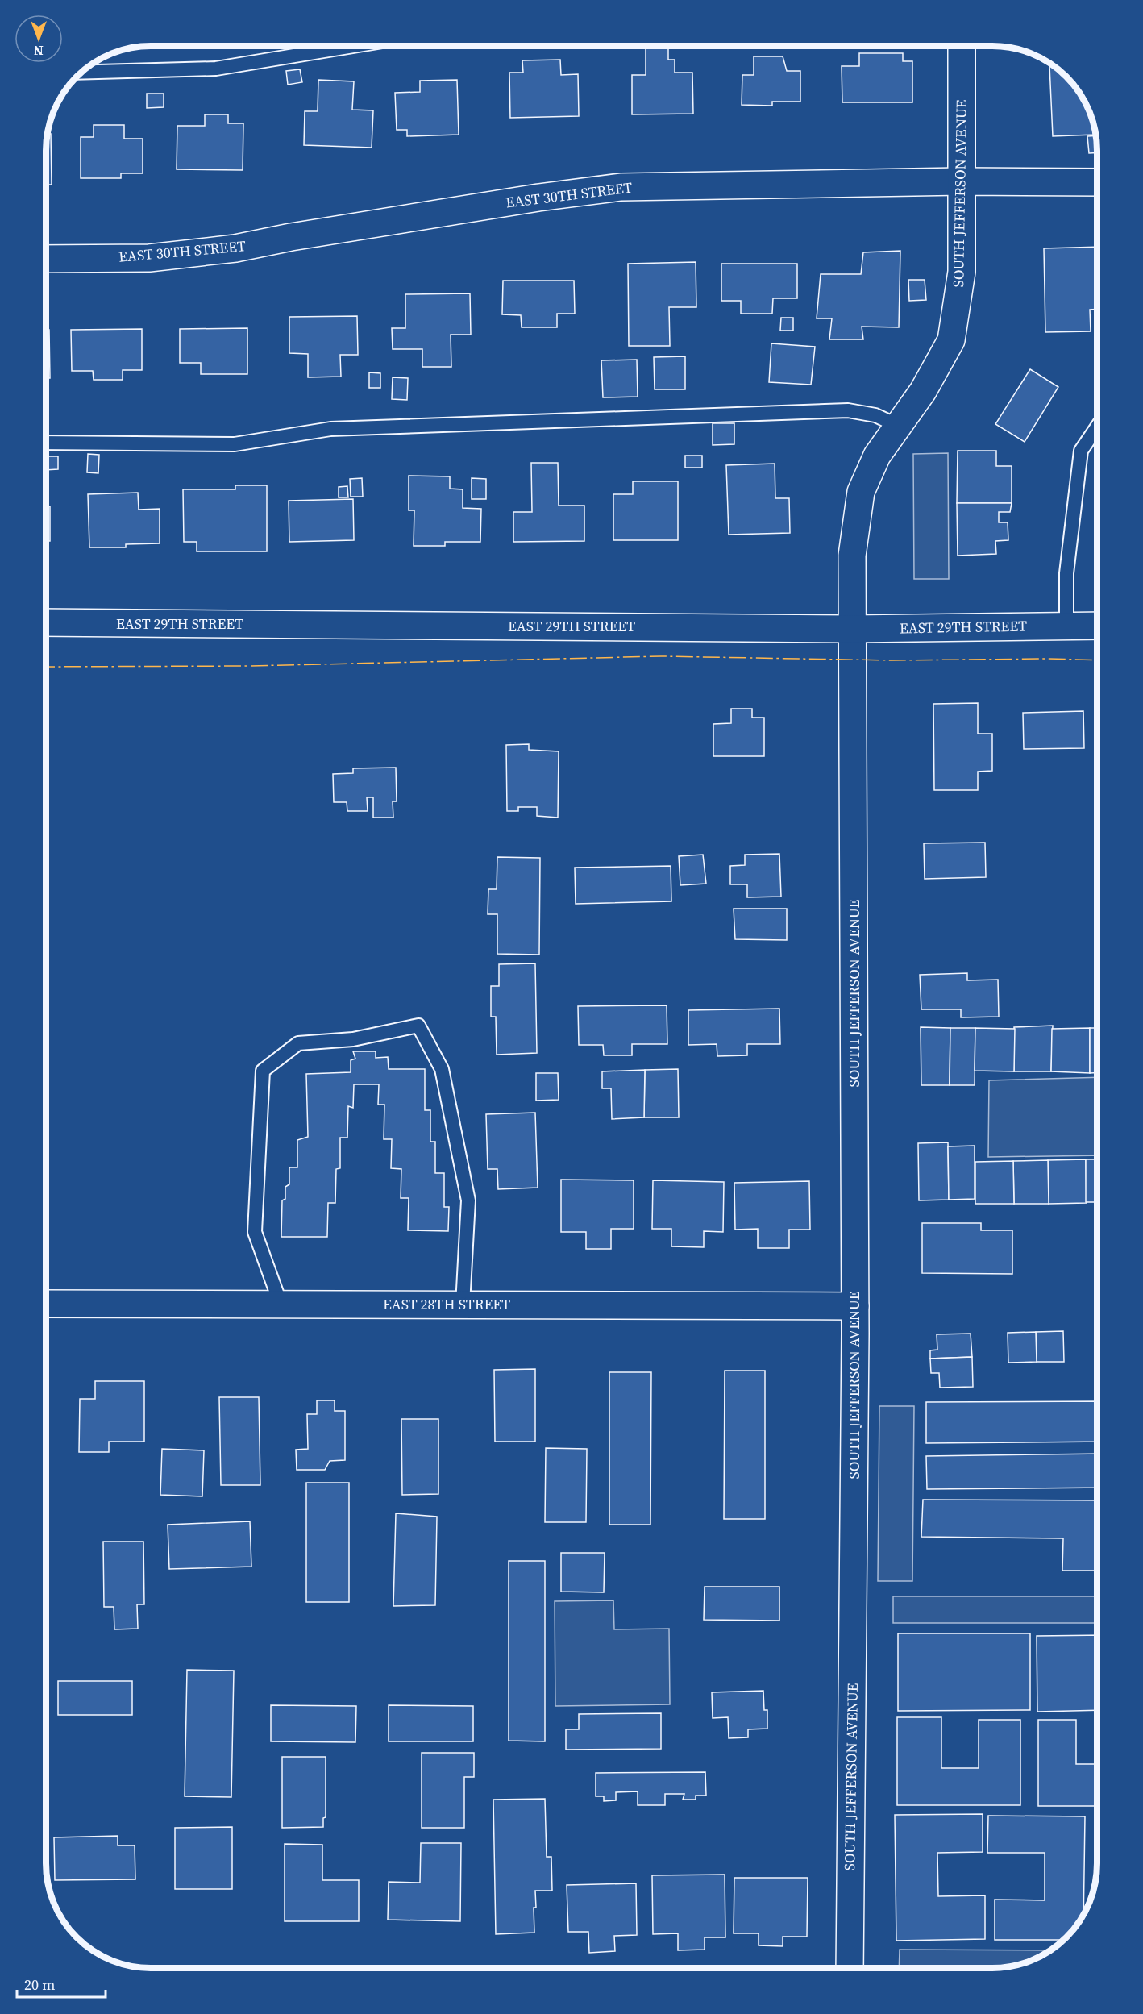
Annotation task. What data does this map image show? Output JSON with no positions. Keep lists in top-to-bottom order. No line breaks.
{"streets":{"street":["SOUTH JEFFERSON AVENUE","EAST 30TH STREET","EAST 29TH STREET","EAST 28TH STREET"]},"crossings":[["SOUTH JEFFERSON AVENUE","EAST 30TH STREET"],["SOUTH JEFFERSON AVENUE","EAST 29TH STREET"],["SOUTH JEFFERSON AVENUE","EAST 28TH STREET"]],"scale_bar":"20 m","north":"bottom"}
